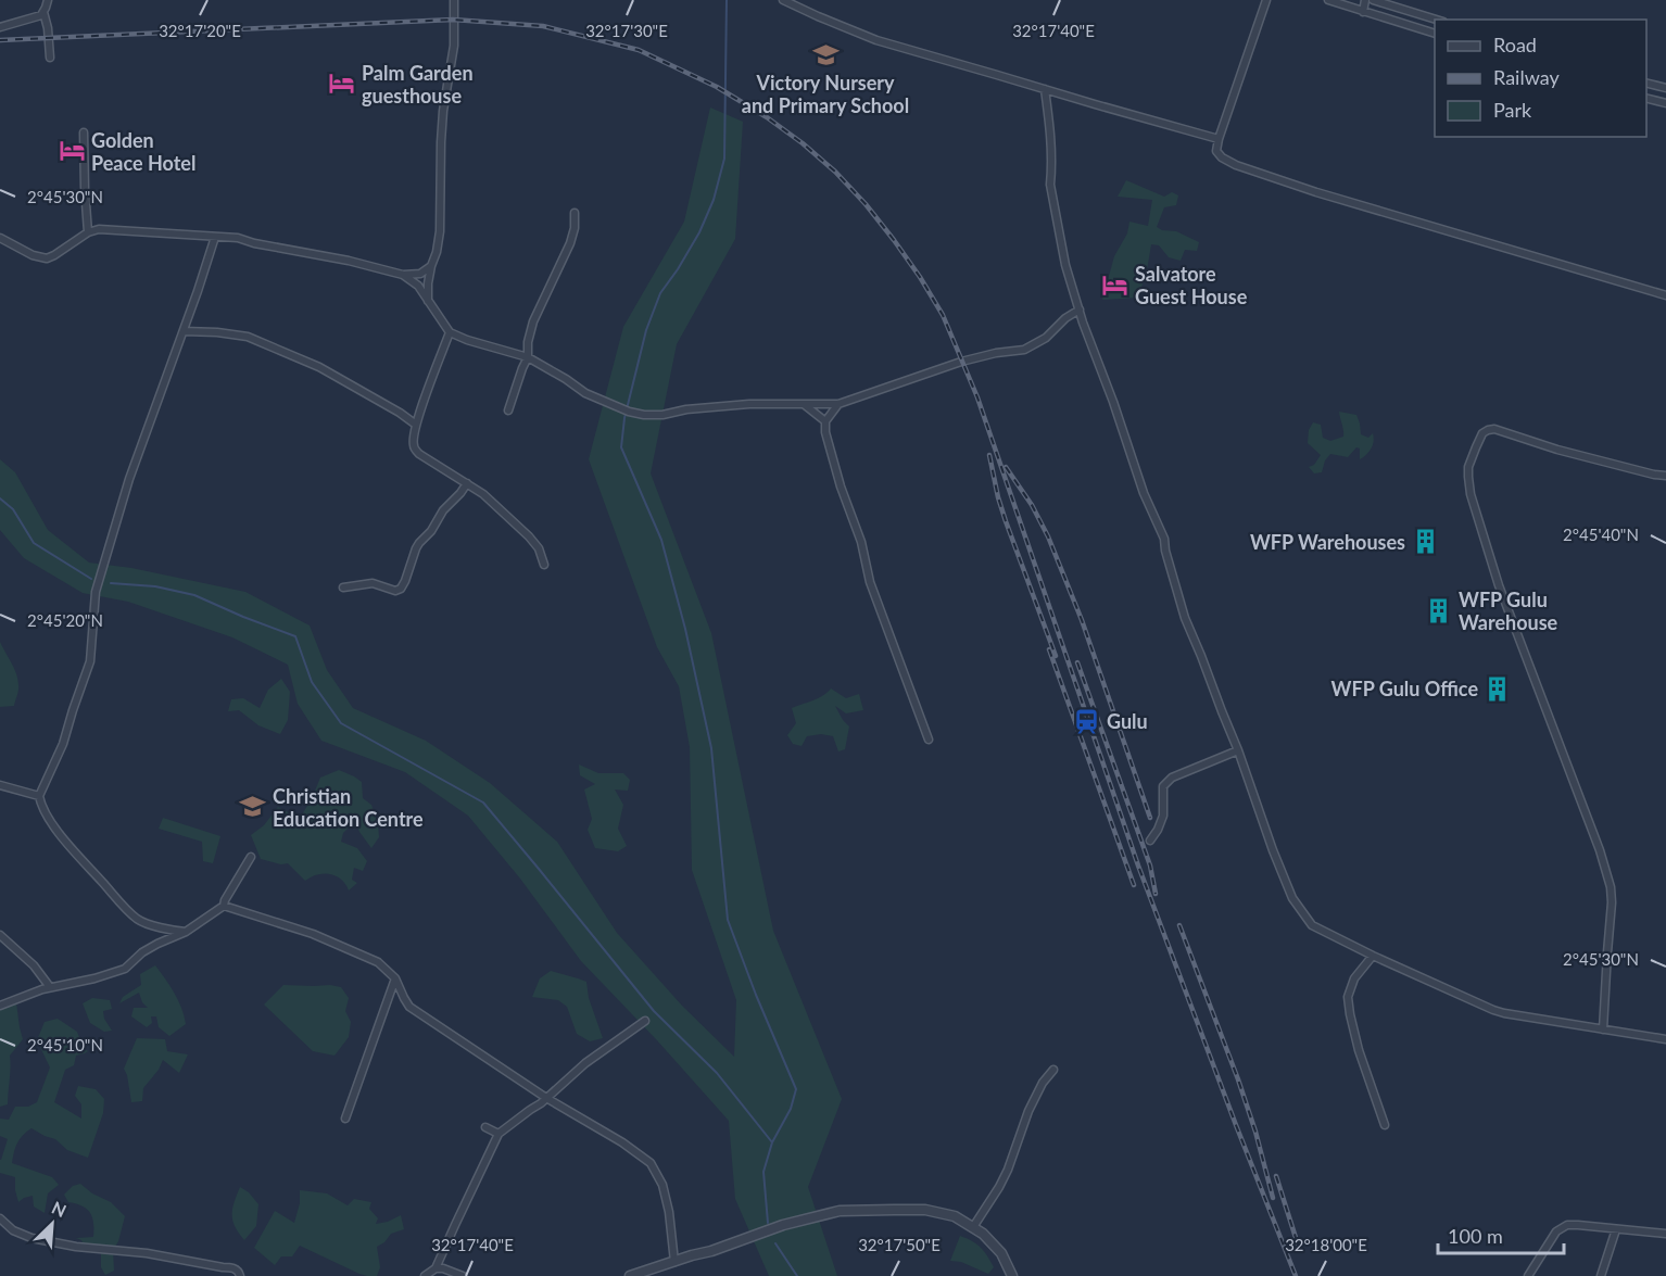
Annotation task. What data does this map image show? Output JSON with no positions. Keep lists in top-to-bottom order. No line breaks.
{"places":{"school or university":["Victory Nursery and Primary School","Christian Education Centre"],"hotel":["Palm Garden guesthouse","Golden Peace Hotel","Salvatore Guest House"],"building":["WFP Warehouses","WFP Gulu Warehouse","WFP Gulu Office"],"station":["Gulu"]},"legend":["Road","Railway","Park"],"scale_bar":"100 m","north":"top right","coordinates":["32°17'20\"E","32°17'30\"E","32°17'40\"E","2°45'30\"N","2°45'40\"N","2°45'20\"N","2°45'10\"N","32°17'50\"E","32°18'00\"E"]}
